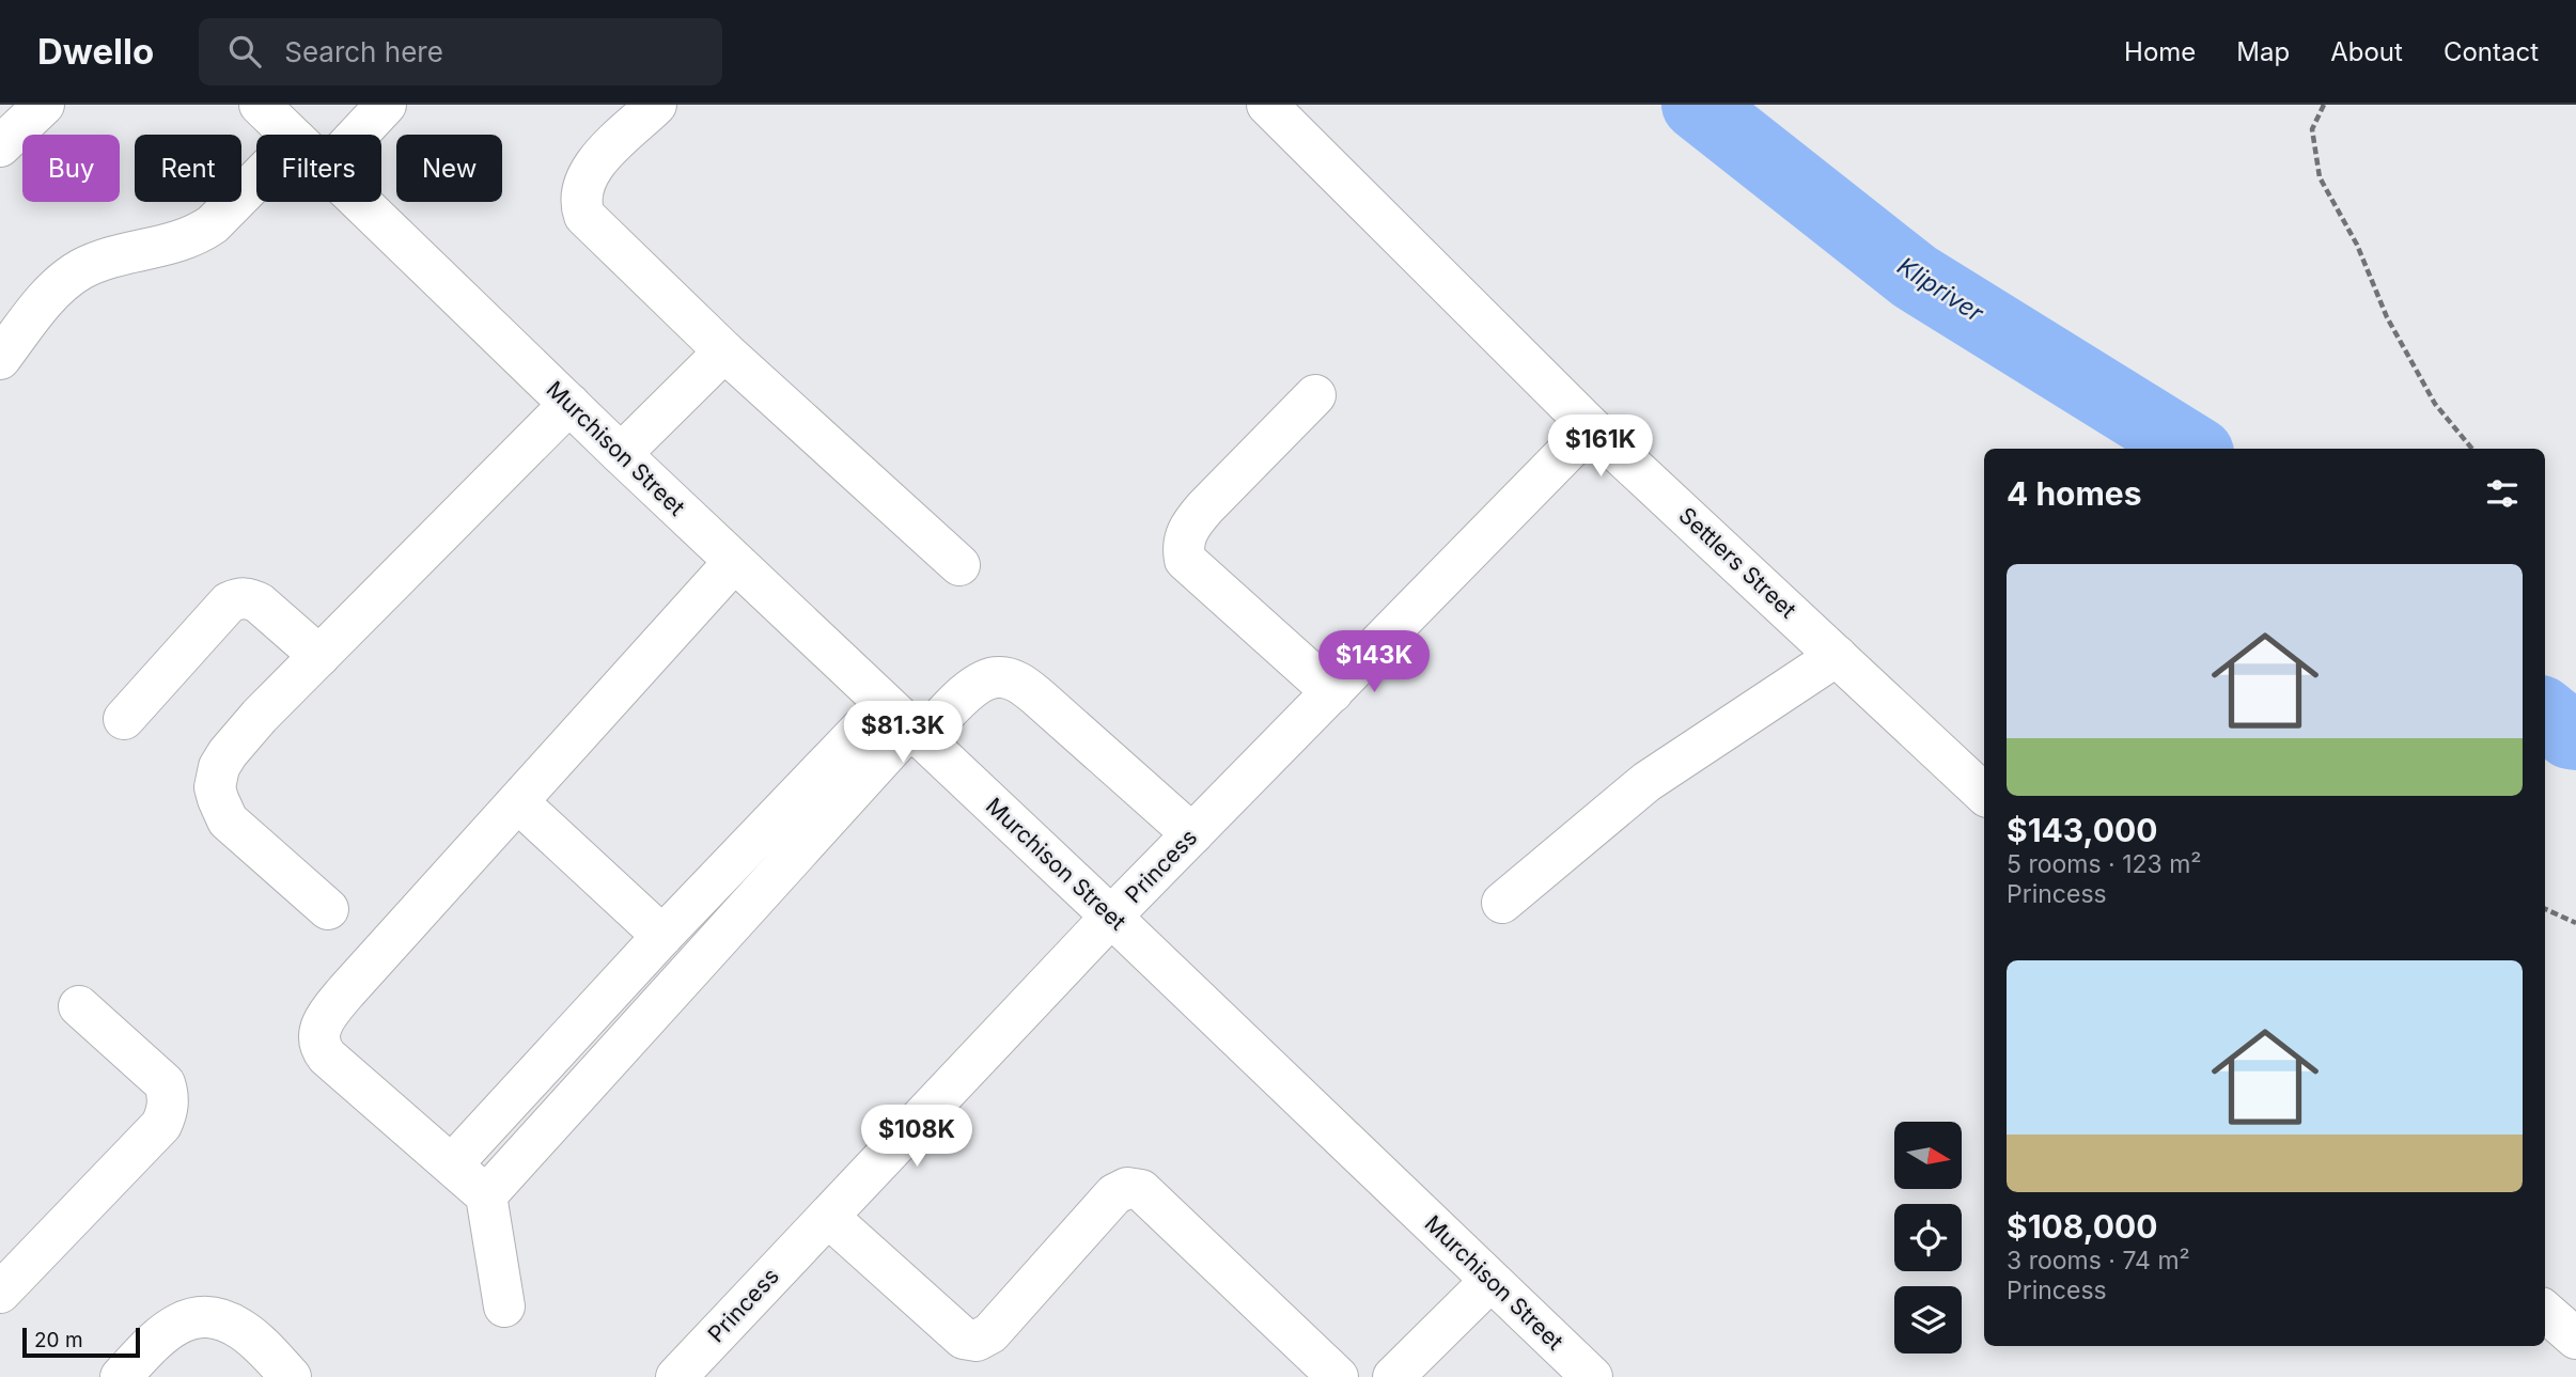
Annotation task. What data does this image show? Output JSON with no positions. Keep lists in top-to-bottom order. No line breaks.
{"streets":{"street":["Murchison Street","Settlers Street","Princess"]},"crossings":[["Murchison Street","Princess"],["Settlers Street","Princess"]],"water":["Klipriver"],"scale_bar":"20 m","north":"right","page":{"header":"Dwello","search":"Search here","nav":["Home","Map","About","Contact"],"chip":["Buy","Rent","Filters","New"],"price":["$161K","$143K","$81.3K","$108K"],"heading":"4 homes","list":[{"name":"$143,000","note":"5 rooms · 123 m² · Princess"},{"name":"$108,000","note":"3 rooms · 74 m² · Princess"}],"scale":"20 m"}}
